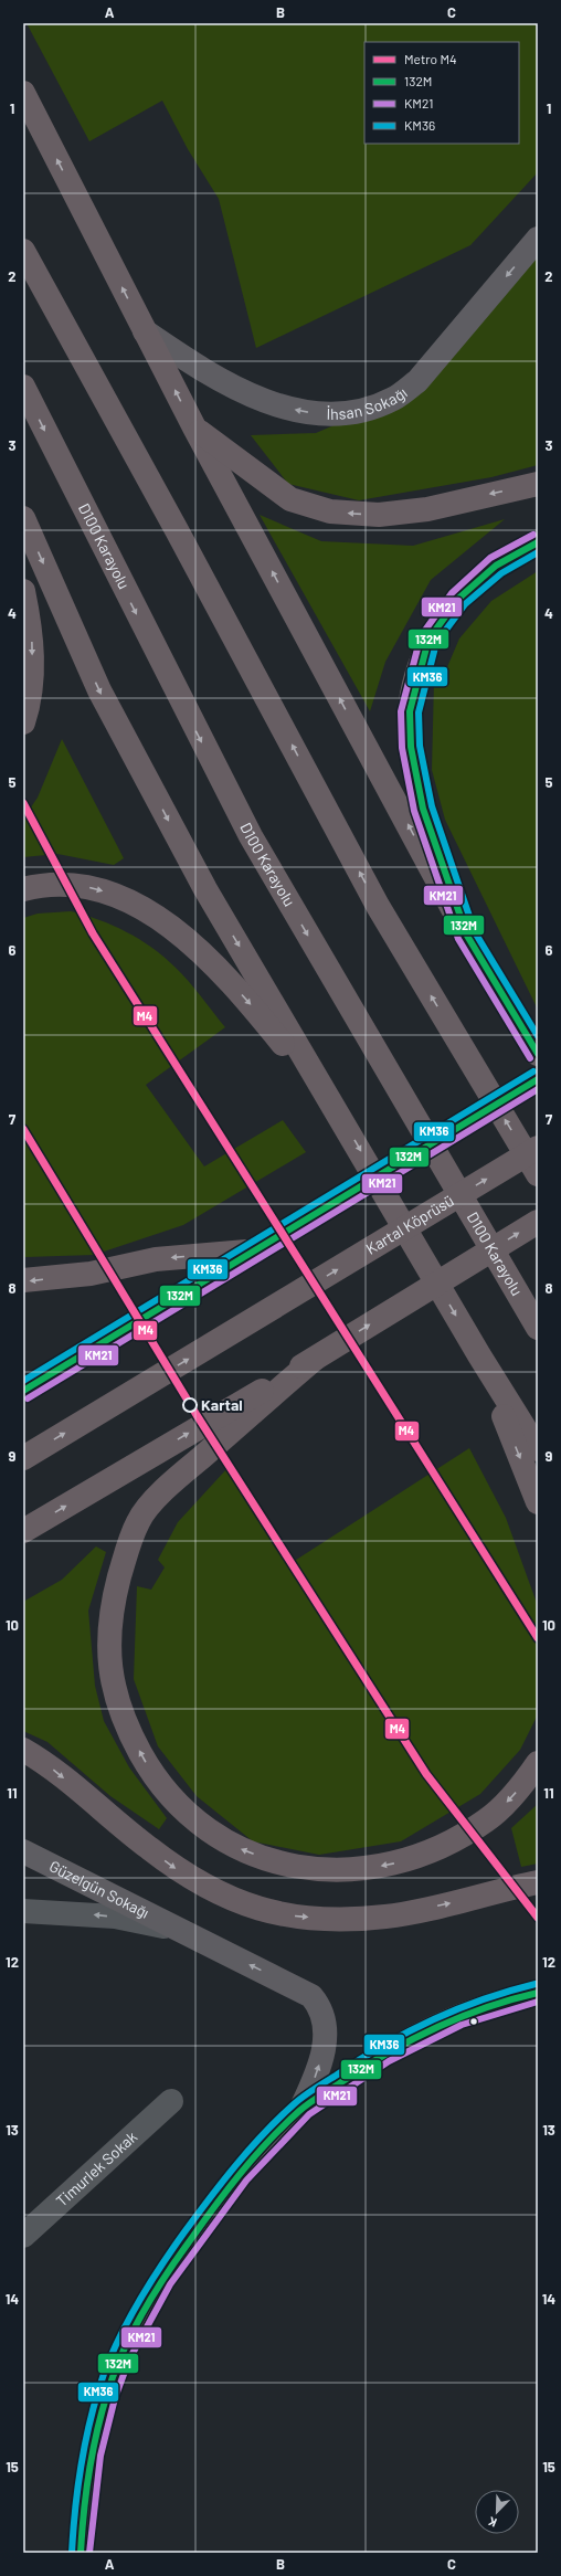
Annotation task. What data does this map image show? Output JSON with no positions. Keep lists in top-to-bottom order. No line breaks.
{"streets":{"highway":["D100 Karayolu","Kartal Köprüsü"],"main road":["İhsan Sokağı","Güzelgün Sokağı"],"street":["Timurlek Sokak"]},"one_way":["İhsan Sokağı","Güzelgün Sokağı"],"places":["Kartal"],"lines":["transit line KM21","transit line 132M","transit line KM36","metro line M4"],"legend":["Metro M4","132M","KM21","KM36"],"north":"bottom left","grid":{"columns":["A","B","C"],"rows":["1","2","3","4","5","6","7","8","9","10","11","12","13","14","15"]}}
